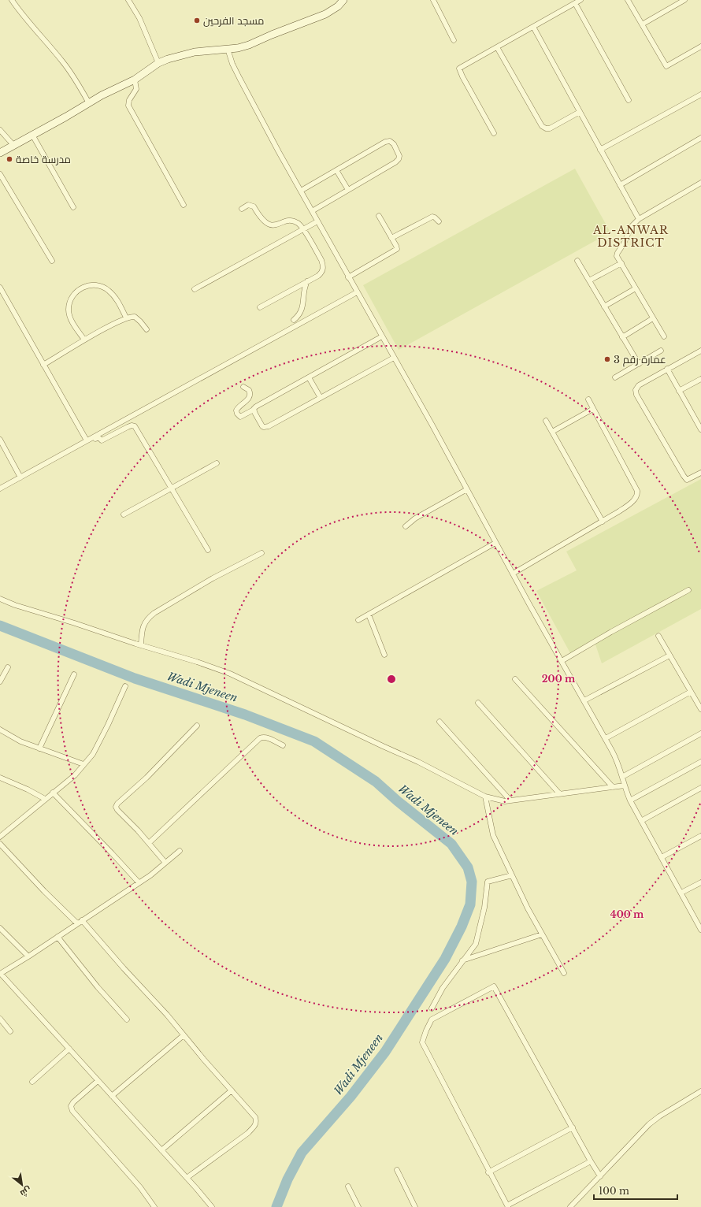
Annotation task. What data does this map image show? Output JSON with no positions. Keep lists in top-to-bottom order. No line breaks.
{"districts":["AL-ANWAR DISTRICT"],"water":["Wadi Mjeneen"],"places":["مسجد الفرحين","مدرسة خاصة","عمارة رقم 3"],"scale_bar":"100 m","north":"bottom right","rings":["200 m","400 m"]}
